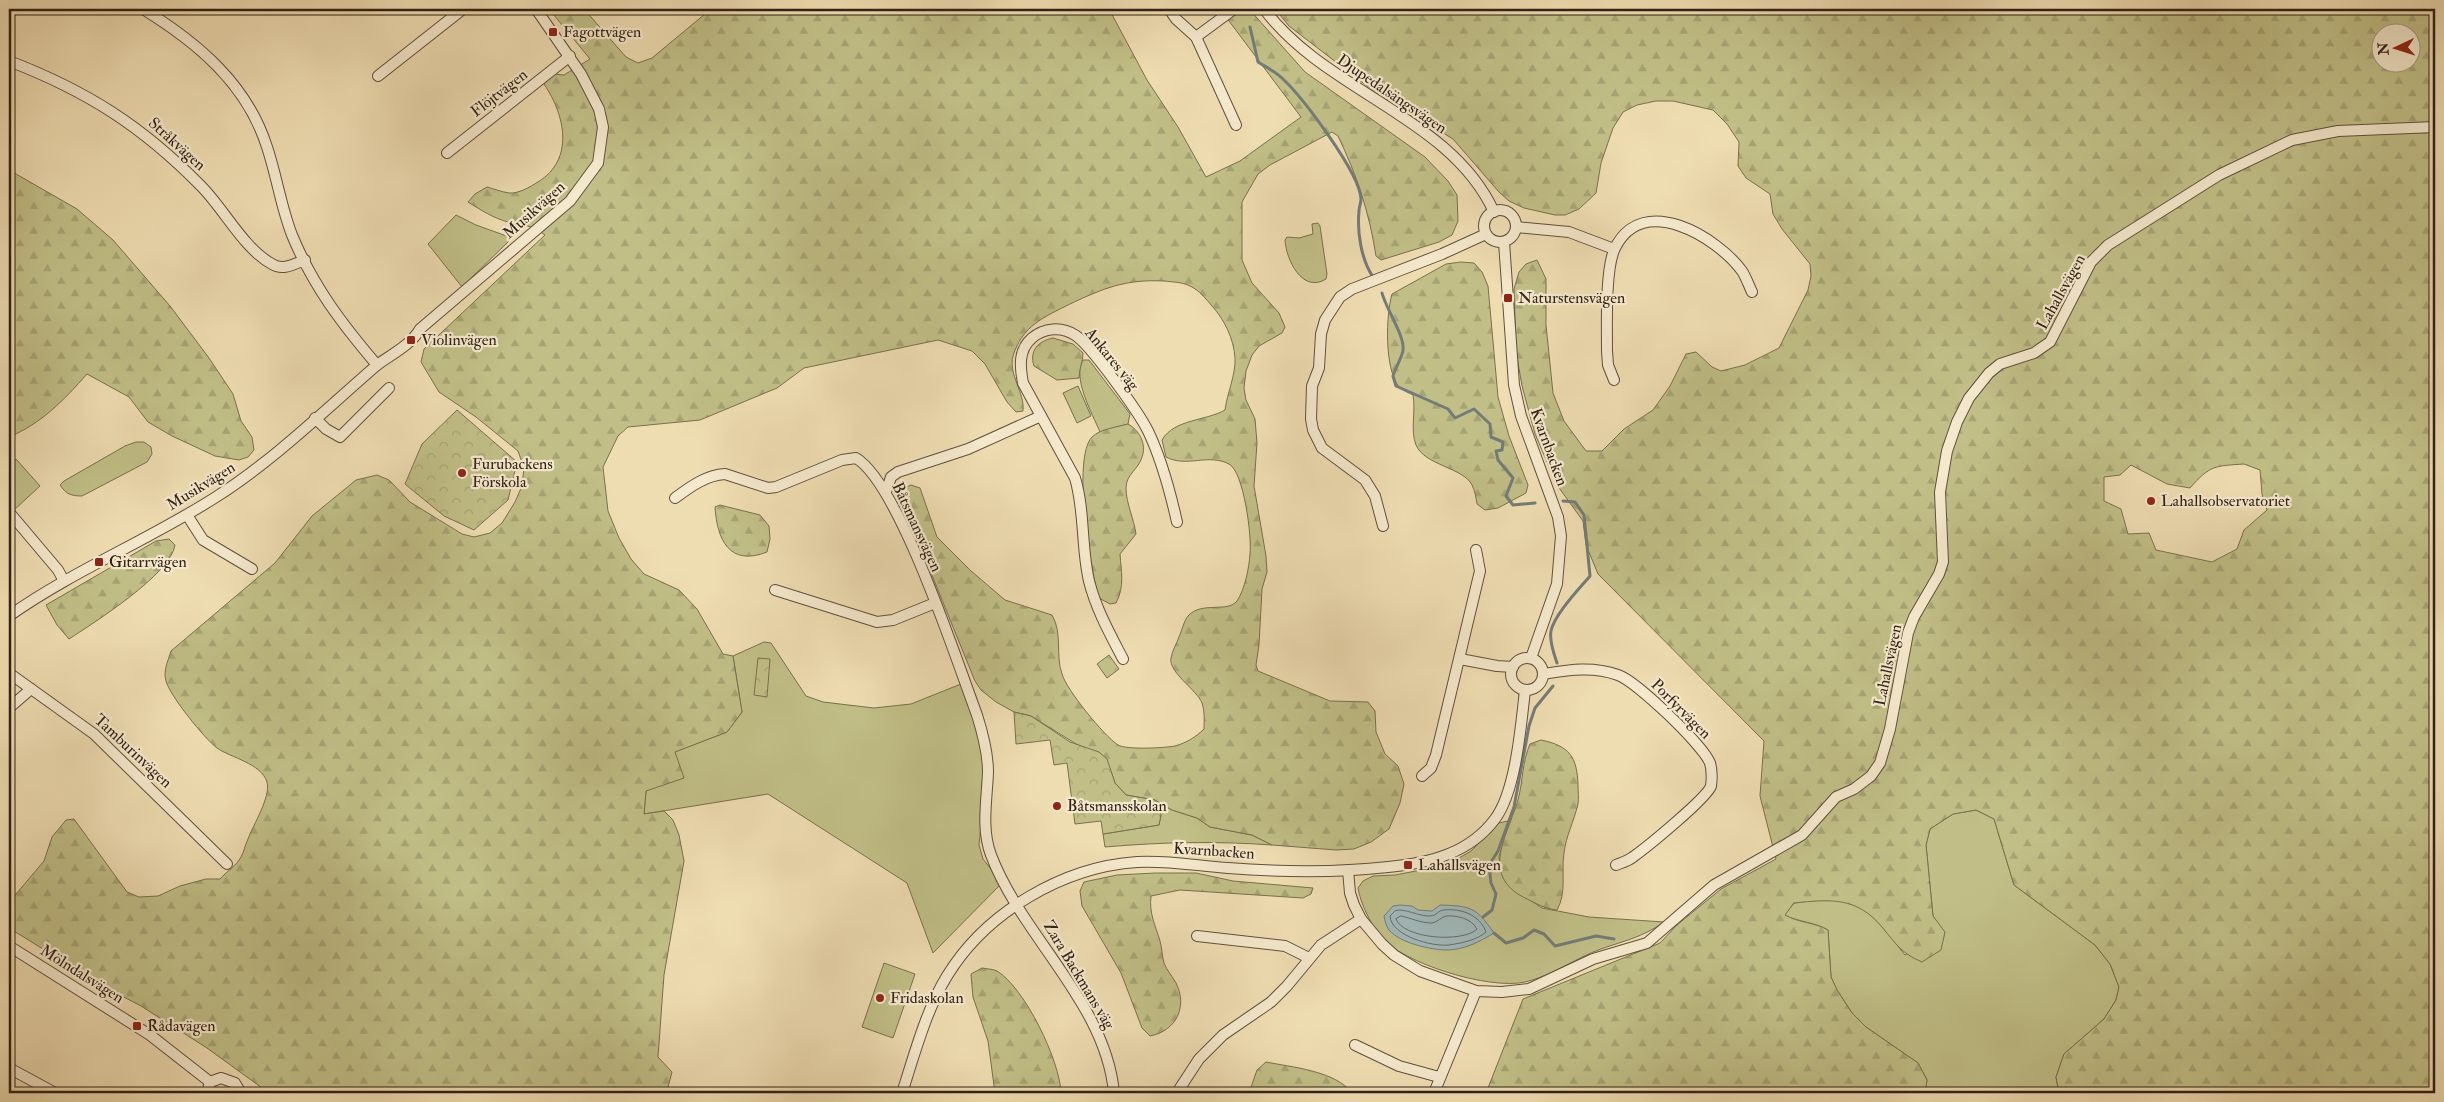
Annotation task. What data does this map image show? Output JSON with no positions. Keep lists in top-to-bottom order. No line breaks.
{"streets":{"street":["Flöjtvägen","Djupedalsängsvägen","Stråkvägen","Musikvägen","Lahallsvägen","Ankares väg","Kvarnbacken","Båtsmansvägen","Porfyrvägen","Tamburinvägen","Mölndalsvägen","Zara Backmans väg"]},"crossings":[["Flöjtvägen","Musikvägen"],["Djupedalsängsvägen","Kvarnbacken"],["Lahallsvägen","Kvarnbacken"],["Kvarnbacken","Båtsmansvägen"],["Kvarnbacken","Porfyrvägen"],["Kvarnbacken","Zara Backmans väg"],["Båtsmansvägen","Zara Backmans väg"]],"places":{"transit":["Fagottvägen","Naturstensvägen","Violinvägen","Gitarrvägen","Lahallsvägen","Rådavägen"],"other":["Furubackens Förskola","Lahallsobservatoriet","Båtsmansskolan","Fridaskolan"]},"north":"left"}
